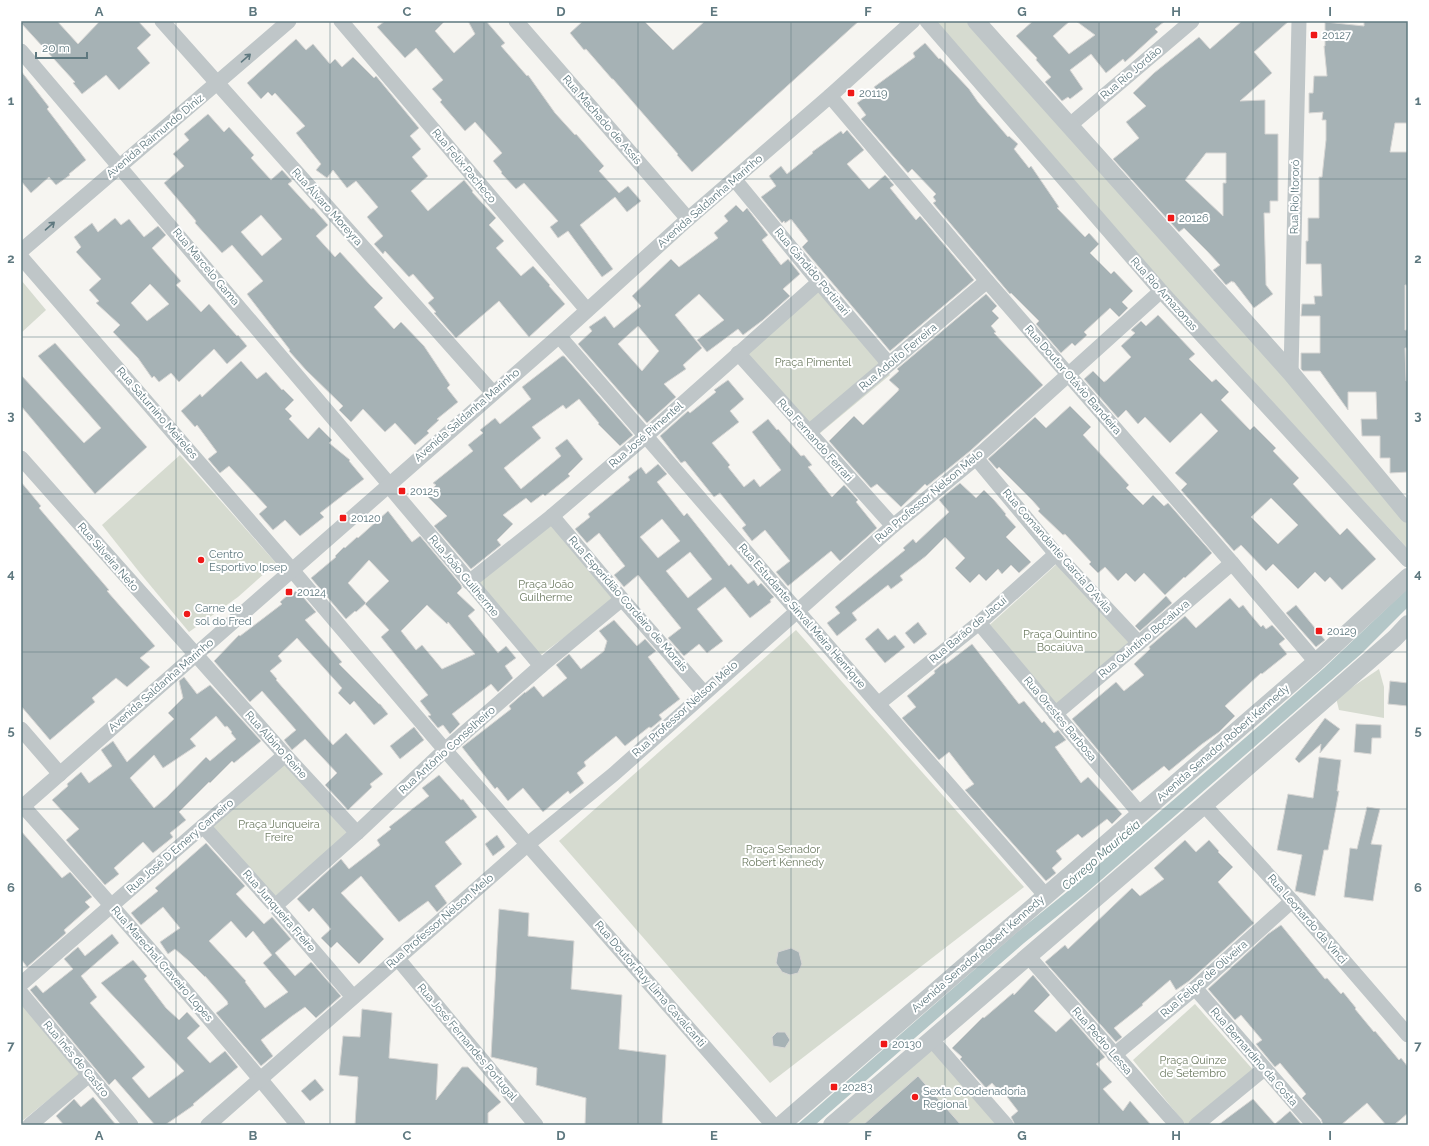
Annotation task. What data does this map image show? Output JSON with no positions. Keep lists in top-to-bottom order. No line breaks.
{"streets":{"street":["Rua Rio Jordão","Rua Machado de Assis","Avenida Raimundo Diniz","Rua Felix Pacheco","Rua Rio Itororó","Avenida Saldanha Marinho","Rua Álvaro Moreyra","Rua Marcelo Gama","Rua Cândido Portinari","Rua Rio Amazonas","Rua Adolfo Ferreira","Rua Doutor Otávio Bandeira","Rua Saturnino Meireles","Rua José Pimentel","Rua Fernando Ferrari","Rua Professor Nélson Melo","Rua Comandante Garcia D'Avila","Rua Silveira Neto","Rua João Guilherme","Rua Esperidião Cordeiro de Morais","Rua Estudante Sinval Meira Henrique","Rua Barão de Jacuí","Rua Quintino Bocaiuva","Rua Orestes Barbosa","Avenida Senador Robert Kennedy","Rua Albino Reine","Rua Antônio Conselheiro","Rua José D´Emery Carneiro","Rua Junqueira Freire","Rua Leonardo da Vinci","Rua Marechal Craveiro Lopes","Rua Felipe de Oliveira","Rua Doutor Ruy Lima Cavalcanti","Rua Pedro Lessa","Rua José Fernandes Portugal","Rua Bernardino da Costa","Rua Inês de Castro"]},"crossings":[["Rua Machado de Assis","Avenida Saldanha Marinho"],["Avenida Raimundo Diniz","Rua Álvaro Moreyra"],["Avenida Raimundo Diniz","Rua Marcelo Gama"],["Rua Felix Pacheco","Avenida Saldanha Marinho"],["Avenida Saldanha Marinho","Rua Álvaro Moreyra"],["Avenida Saldanha Marinho","Rua Marcelo Gama"],["Avenida Saldanha Marinho","Rua Cândido Portinari"],["Avenida Saldanha Marinho","Rua Doutor Otávio Bandeira"],["Avenida Saldanha Marinho","Rua Saturnino Meireles"],["Avenida Saldanha Marinho","Rua Silveira Neto"],["Avenida Saldanha Marinho","Rua João Guilherme"],["Avenida Saldanha Marinho","Rua Estudante Sinval Meira Henrique"],["Avenida Saldanha Marinho","Rua Albino Reine"],["Avenida Saldanha Marinho","Rua Marechal Craveiro Lopes"],["Rua Marcelo Gama","Rua João Guilherme"],["Rua Cândido Portinari","Rua Adolfo Ferreira"],["Rua Cândido Portinari","Rua José Pimentel"],["Rua Rio Amazonas","Rua Professor Nélson Melo"],["Rua Adolfo Ferreira","Rua Doutor Otávio Bandeira"],["Rua Adolfo Ferreira","Rua Fernando Ferrari"],["Rua Doutor Otávio Bandeira","Rua Professor Nélson Melo"],["Rua Doutor Otávio Bandeira","Rua Quintino Bocaiuva"],["Rua Doutor Otávio Bandeira","Avenida Senador Robert Kennedy"],["Rua Saturnino Meireles","Rua Antônio Conselheiro"],["Rua Saturnino Meireles","Rua Doutor Ruy Lima Cavalcanti"],["Rua José Pimentel","Rua Fernando Ferrari"],["Rua José Pimentel","Rua João Guilherme"],["Rua José Pimentel","Rua Esperidião Cordeiro de Morais"],["Rua José Pimentel","Rua Estudante Sinval Meira Henrique"],["Rua Fernando Ferrari","Rua Professor Nélson Melo"],["Rua Professor Nélson Melo","Rua Comandante Garcia D'Avila"],["Rua Professor Nélson Melo","Rua Esperidião Cordeiro de Morais"],["Rua Professor Nélson Melo","Rua Estudante Sinval Meira Henrique"],["Rua Professor Nélson Melo","Rua Junqueira Freire"],["Rua Professor Nélson Melo","Rua Marechal Craveiro Lopes"],["Rua Professor Nélson Melo","Rua Doutor Ruy Lima Cavalcanti"],["Rua Professor Nélson Melo","Rua José Fernandes Portugal"],["Rua Comandante Garcia D'Avila","Rua Barão de Jacuí"],["Rua Comandante Garcia D'Avila","Rua Quintino Bocaiuva"],["Rua Silveira Neto","Rua Albino Reine"],["Rua João Guilherme","Rua Antônio Conselheiro"],["Rua Esperidião Cordeiro de Morais","Rua Antônio Conselheiro"],["Rua Estudante Sinval Meira Henrique","Rua Barão de Jacuí"],["Rua Estudante Sinval Meira Henrique","Avenida Senador Robert Kennedy"],["Rua Barão de Jacuí","Rua Orestes Barbosa"],["Rua Quintino Bocaiuva","Rua Orestes Barbosa"],["Rua Orestes Barbosa","Avenida Senador Robert Kennedy"],["Rua Albino Reine","Rua Antônio Conselheiro"],["Rua Albino Reine","Rua José D´Emery Carneiro"],["Rua Antônio Conselheiro","Rua Junqueira Freire"],["Rua Antônio Conselheiro","Rua Doutor Ruy Lima Cavalcanti"],["Rua José D´Emery Carneiro","Rua Junqueira Freire"],["Rua José D´Emery Carneiro","Rua Marechal Craveiro Lopes"],["Rua Leonardo da Vinci","Rua Felipe de Oliveira"],["Rua Felipe de Oliveira","Rua Pedro Lessa"],["Rua Felipe de Oliveira","Rua Bernardino da Costa"]],"one_way":["Avenida Raimundo Diniz"],"water":["Córrego Mauricéia"],"parks":["Praça Pimentel","Praça João Guilherme","Praça Quintino Bocaiúva","Praça Junqueira Freire","Praça Senador Robert Kennedy","Praça Quinze de Setembro"],"places":{"transit":["20127","20119","20126","20125","20120","20124","20129","20130","20283"],"other":["Centro Esportivo Ipsep","Carne de sol do Fred","Sexta Coodenadoria Regional"]},"scale_bar":"20 m","grid":{"columns":["A","B","C","D","E","F","G","H","I"],"rows":["1","2","3","4","5","6","7"]}}
